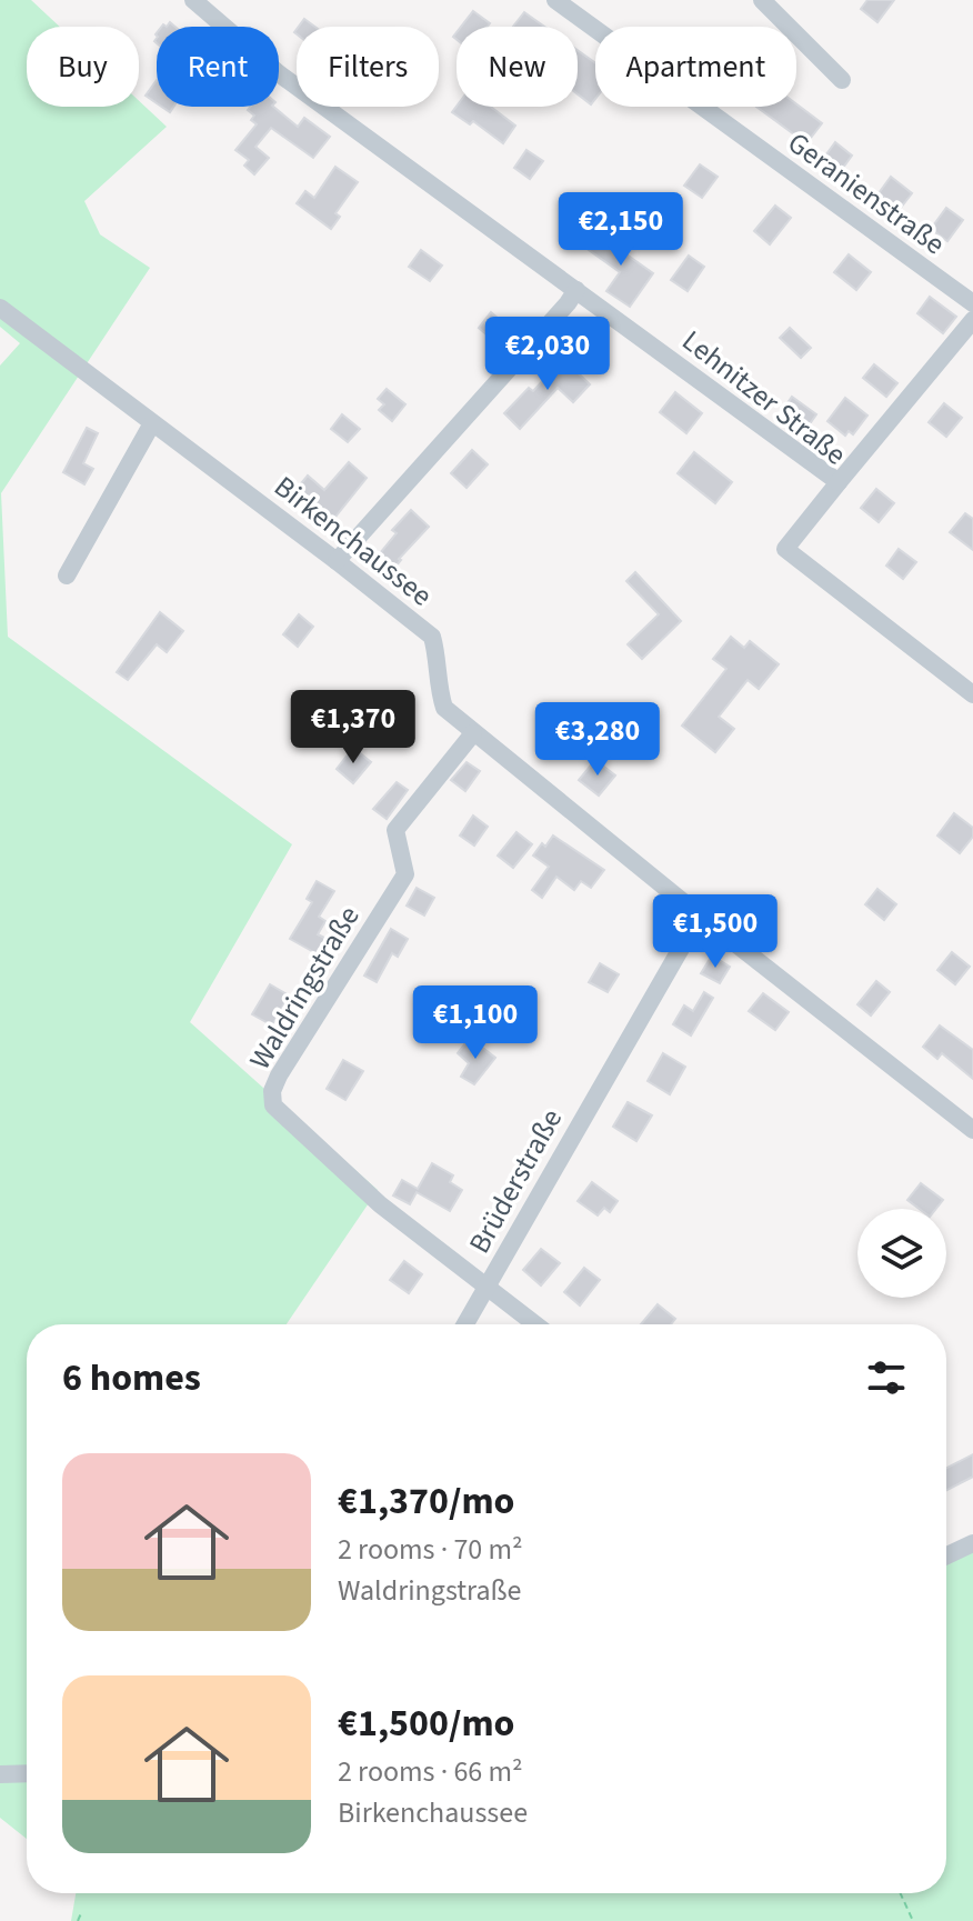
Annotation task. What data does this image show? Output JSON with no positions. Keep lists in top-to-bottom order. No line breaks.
{"streets":{"street":["Geranienstraße","Lehnitzer Straße","Birkenchaussee","Waldringstraße","Brüderstraße"]},"crossings":[["Birkenchaussee","Waldringstraße"],["Birkenchaussee","Brüderstraße"],["Waldringstraße","Brüderstraße"]],"page":{"chip":["Buy","Rent","Filters","New","Apartment"],"price":["€2,150","€2,030","€1,370","€3,280","€1,500","€1,100"],"heading":"6 homes","list":[{"name":"€1,370/mo","note":"2 rooms · 70 m² · Waldringstraße"},{"name":"€1,500/mo","note":"2 rooms · 66 m² · Birkenchaussee"}]}}
